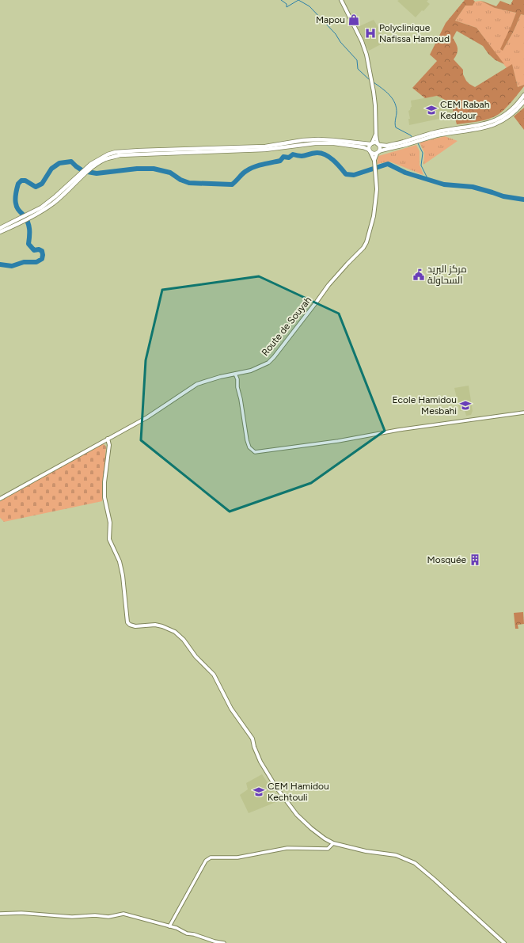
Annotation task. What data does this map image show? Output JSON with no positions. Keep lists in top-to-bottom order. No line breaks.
{"streets":{"main road":["Route de Souyah"]},"places":{"shop":["Mapou"],"hospital":["Polyclinique Nafissa Hamoud"],"school or university":["CEM Rabah Keddour","Ecole Hamidou Mesbahi","CEM Hamidou Kechtouli"],"public building":["مركز البريد السحاولة"],"building":["Mosquée"]}}
